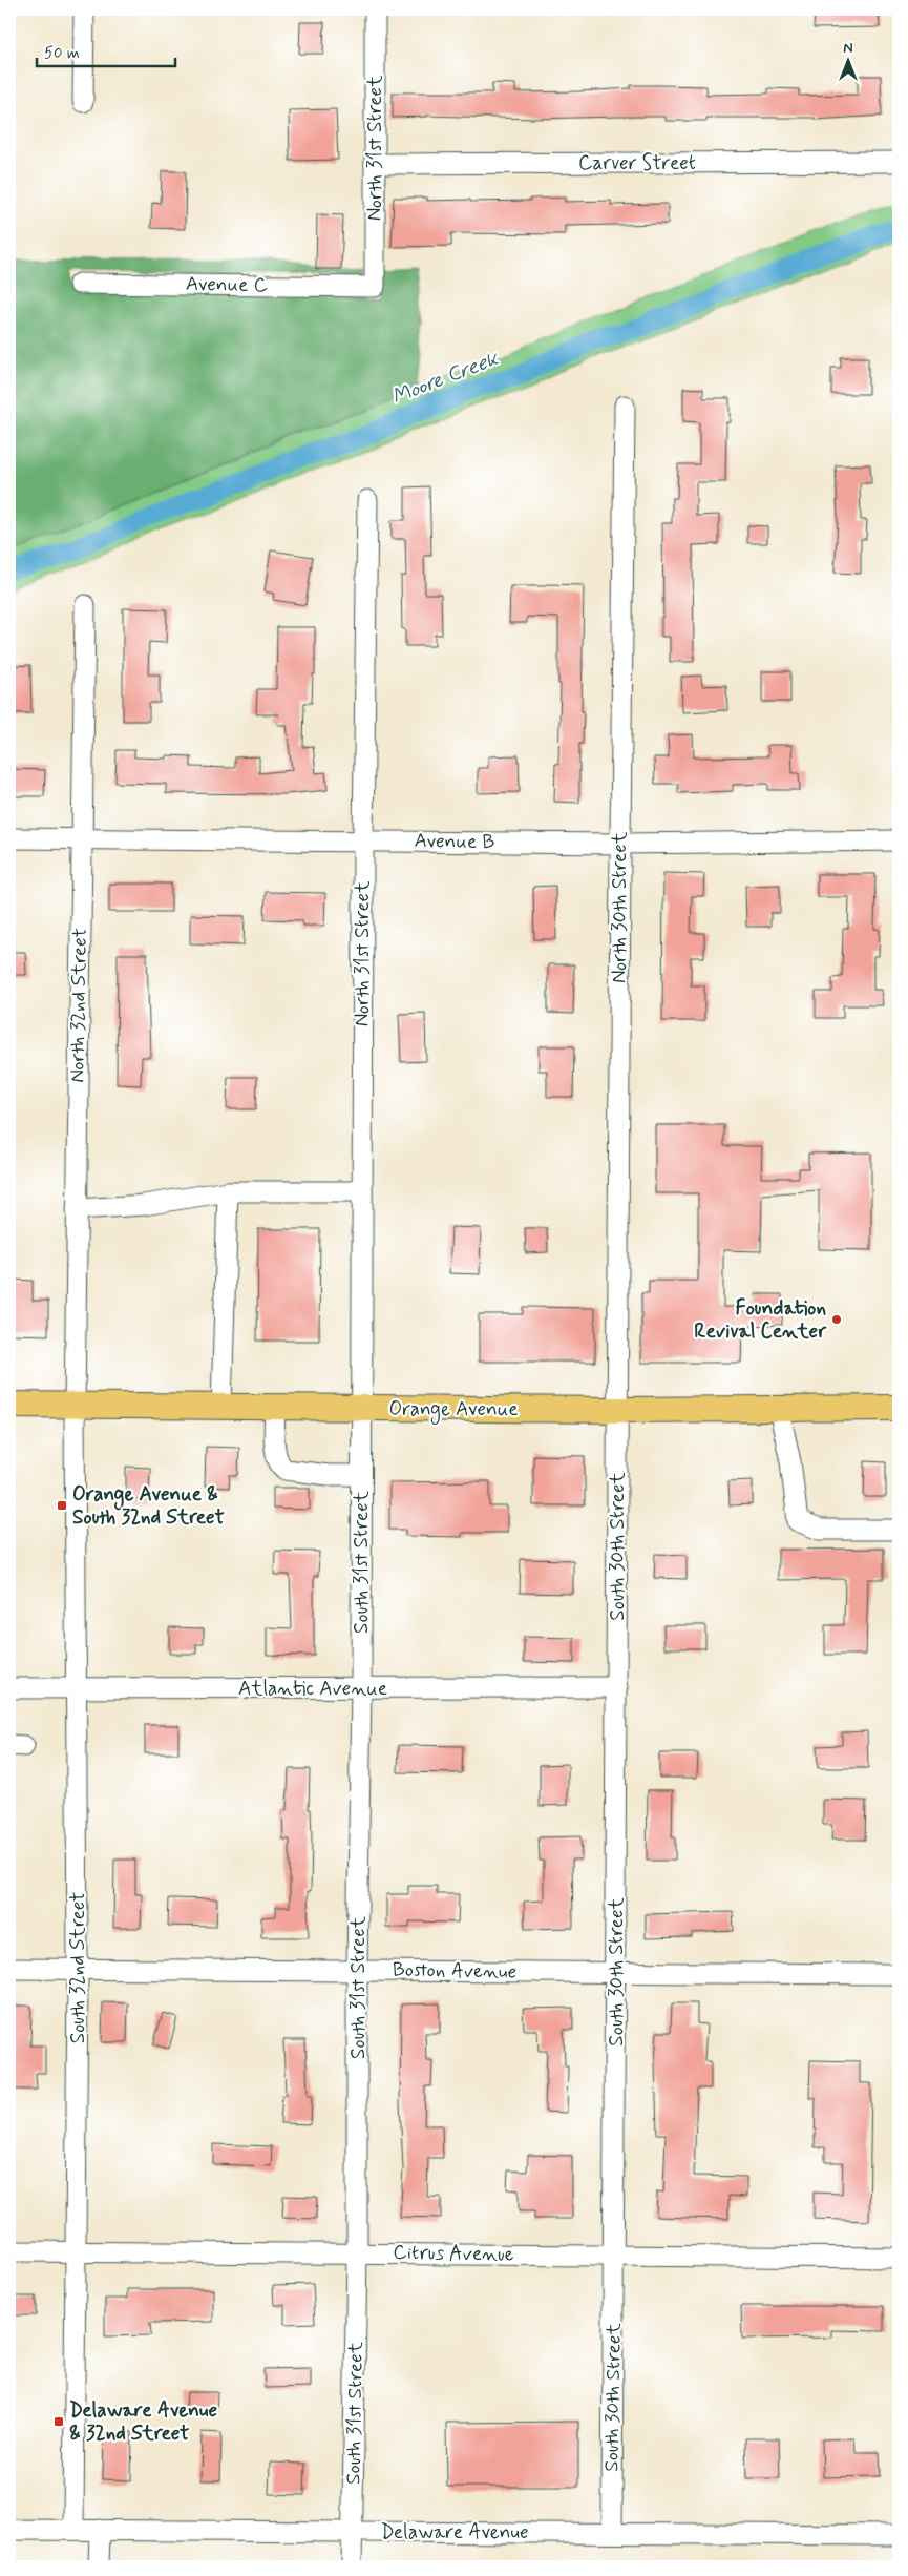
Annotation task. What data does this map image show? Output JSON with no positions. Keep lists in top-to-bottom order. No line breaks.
{"streets":{"main road":["Orange Avenue"],"street":["North 31st Street","Carver Street","Avenue C","Avenue B","North 30th Street","North 32nd Street","South 30th Street","South 31st Street","Atlantic Avenue","South 32nd Street","Boston Avenue","Citrus Avenue","Delaware Avenue"]},"crossings":[["North 31st Street","Carver Street"],["North 31st Street","Avenue C"],["North 31st Street","Avenue B"],["North 31st Street","Orange Avenue"],["North 31st Street","South 31st Street"],["Avenue B","North 30th Street"],["Avenue B","North 32nd Street"],["North 30th Street","Orange Avenue"],["North 30th Street","South 30th Street"],["North 32nd Street","Orange Avenue"],["North 32nd Street","South 32nd Street"],["Orange Avenue","South 30th Street"],["Orange Avenue","South 31st Street"],["Orange Avenue","South 32nd Street"],["South 30th Street","Atlantic Avenue"],["South 30th Street","Boston Avenue"],["South 30th Street","Citrus Avenue"],["South 30th Street","Delaware Avenue"],["South 31st Street","Atlantic Avenue"],["South 31st Street","Boston Avenue"],["South 31st Street","Citrus Avenue"],["South 31st Street","Delaware Avenue"],["Atlantic Avenue","South 32nd Street"],["South 32nd Street","Boston Avenue"],["South 32nd Street","Citrus Avenue"],["South 32nd Street","Delaware Avenue"]],"water":["Moore Creek"],"places":{"other":["Foundation Revival Center"],"transit":["Orange Avenue & South 32nd Street","Delaware Avenue & 32nd Street"]},"scale_bar":"50 m","north":"top"}
